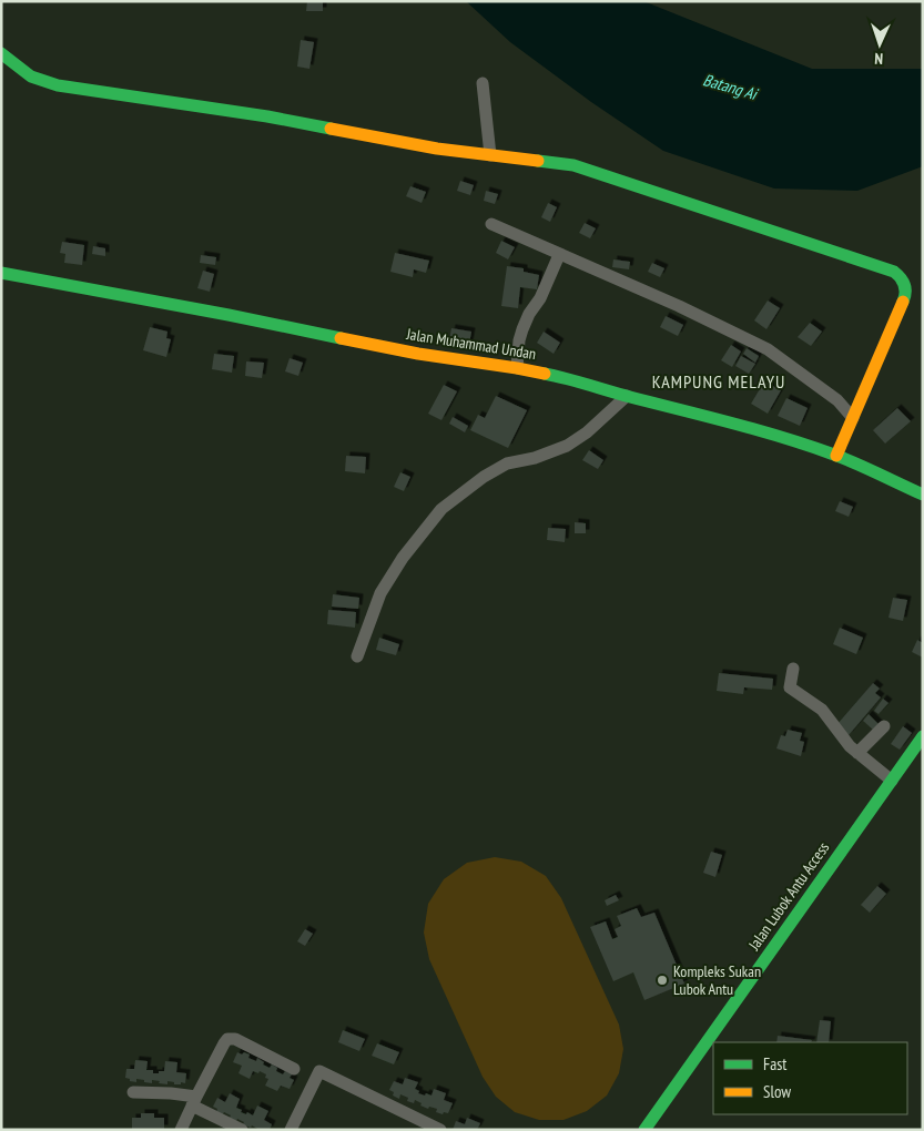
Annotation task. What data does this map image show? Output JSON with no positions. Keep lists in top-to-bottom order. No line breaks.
{"streets":{"street":["Jalan Muhammad Undan","Jalan Lubok Antu Access"]},"districts":["KAMPUNG MELAYU"],"water":["Batang Ai"],"places":["Kompleks Sukan Lubok Antu"],"legend":["Fast","Slow"],"north":"bottom"}
